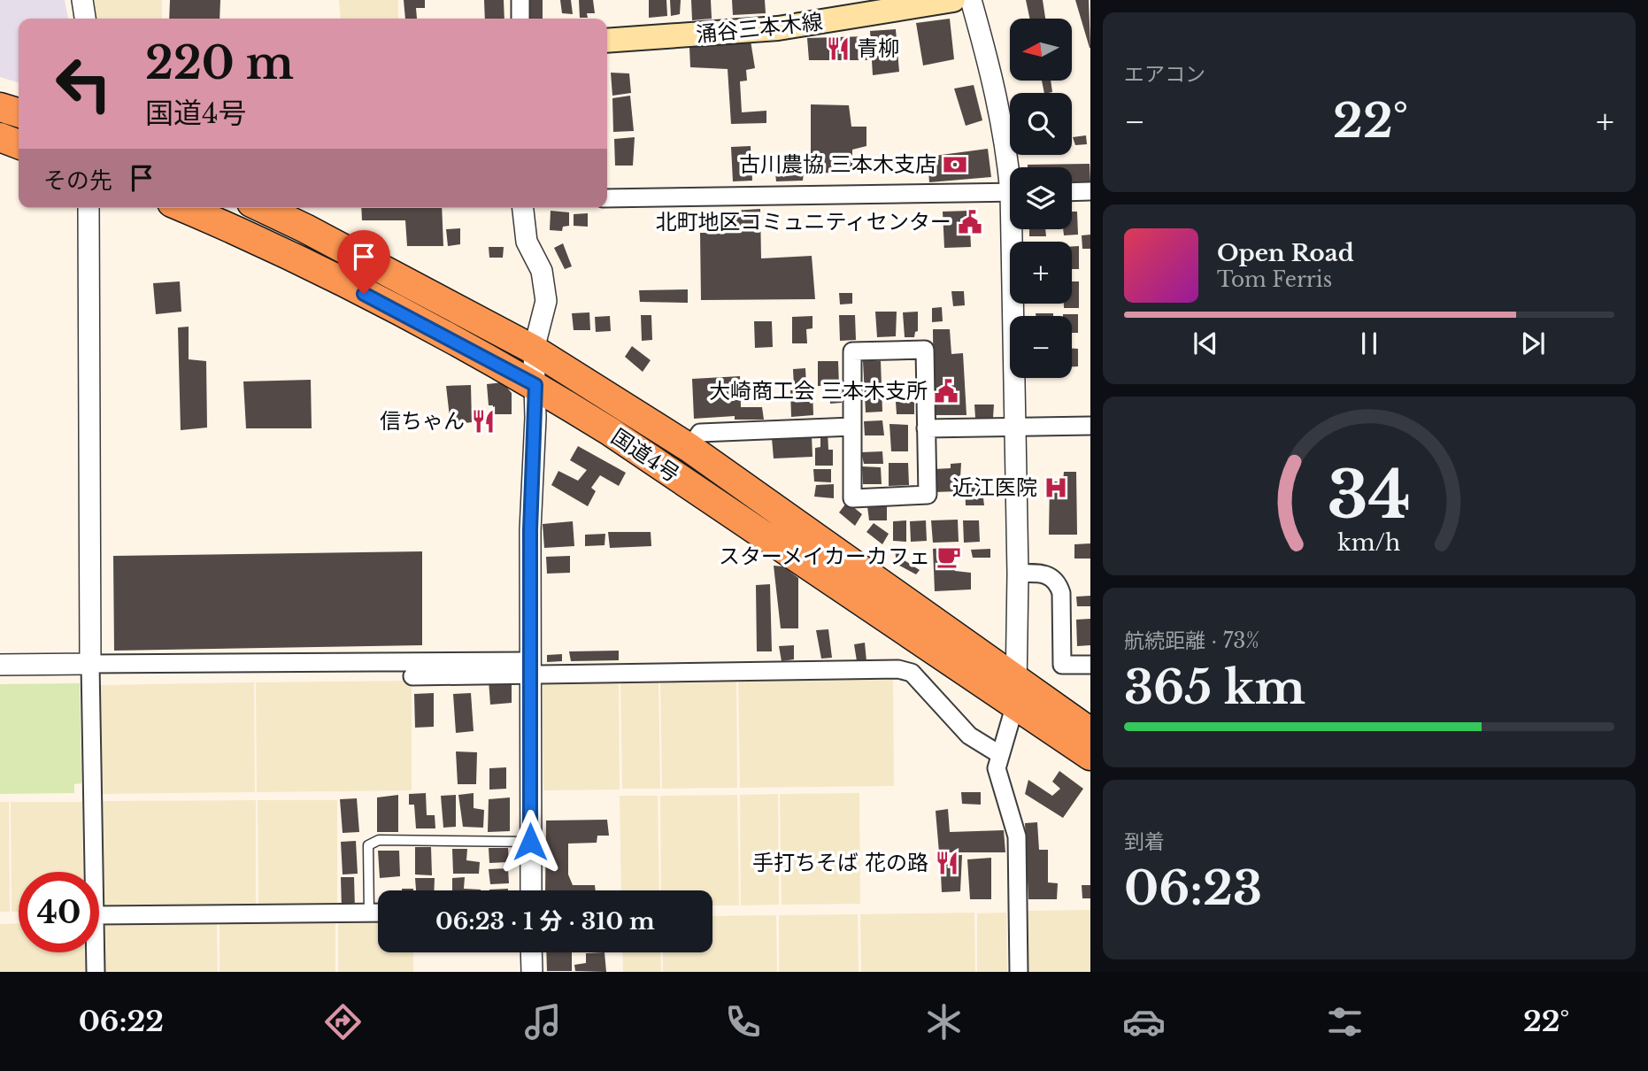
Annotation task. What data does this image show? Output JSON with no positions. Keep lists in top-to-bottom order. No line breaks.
{"streets":{"highway":["国道4号"],"main road":["涌谷三本木線"]},"places":{"restaurant":["青柳","信ちゃん","手打ちそば 花の路"],"bank":["古川農協 三本木支店"],"public building":["北町地区コミュニティセンター","大崎商工会 三本木支所"],"hospital":["近江医院"],"cafe":["スターメイカーカフェ"]},"north":"left","page":{"tile":["エアコン",["航続距離 · 73%","365 km"],["到着","06:23"]],"map_buttons":["+","−"],"turn":["220 m","国道4号"],"heat":["−","22°","+"],"then":"その先","song":["Open Road","Tom Ferris"],"limit":"40","trip":"06:23 · 1 分 · 310 m","tabs":["06:22","22°"],"gauge":["34","km/h"]}}
